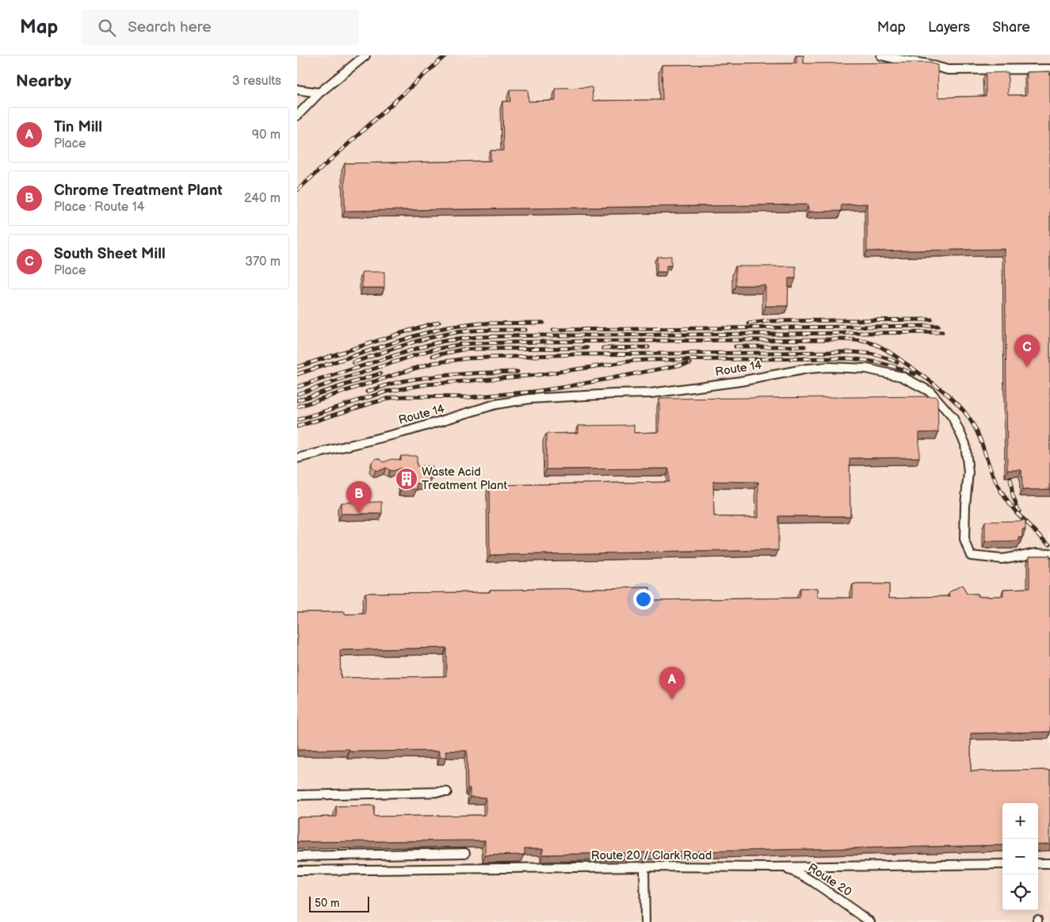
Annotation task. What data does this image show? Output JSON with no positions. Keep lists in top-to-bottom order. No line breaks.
{"streets":{"street":["Route 14","Route 20 / Clark Road","Route 20"]},"crossings":[["Route 20 / Clark Road","Route 20"]],"places":{"building":["Waste Acid Treatment Plant"]},"scale_bar":"50 m","page":{"header":"Map","search":"Search here","nav":["Map","Layers","Share"],"heading":["Nearby","3 results"],"list":[{"mark":"A","name":"Tin Mill","note":"Place","value":"90 m"},{"mark":"B","name":"Chrome Treatment Plant","note":"Place · Route 14","value":"240 m"},{"mark":"C","name":"South Sheet Mill","note":"Place","value":"370 m"}],"pins":["C","B","A"],"map_buttons":["+","−"],"scale":"50 m"}}
